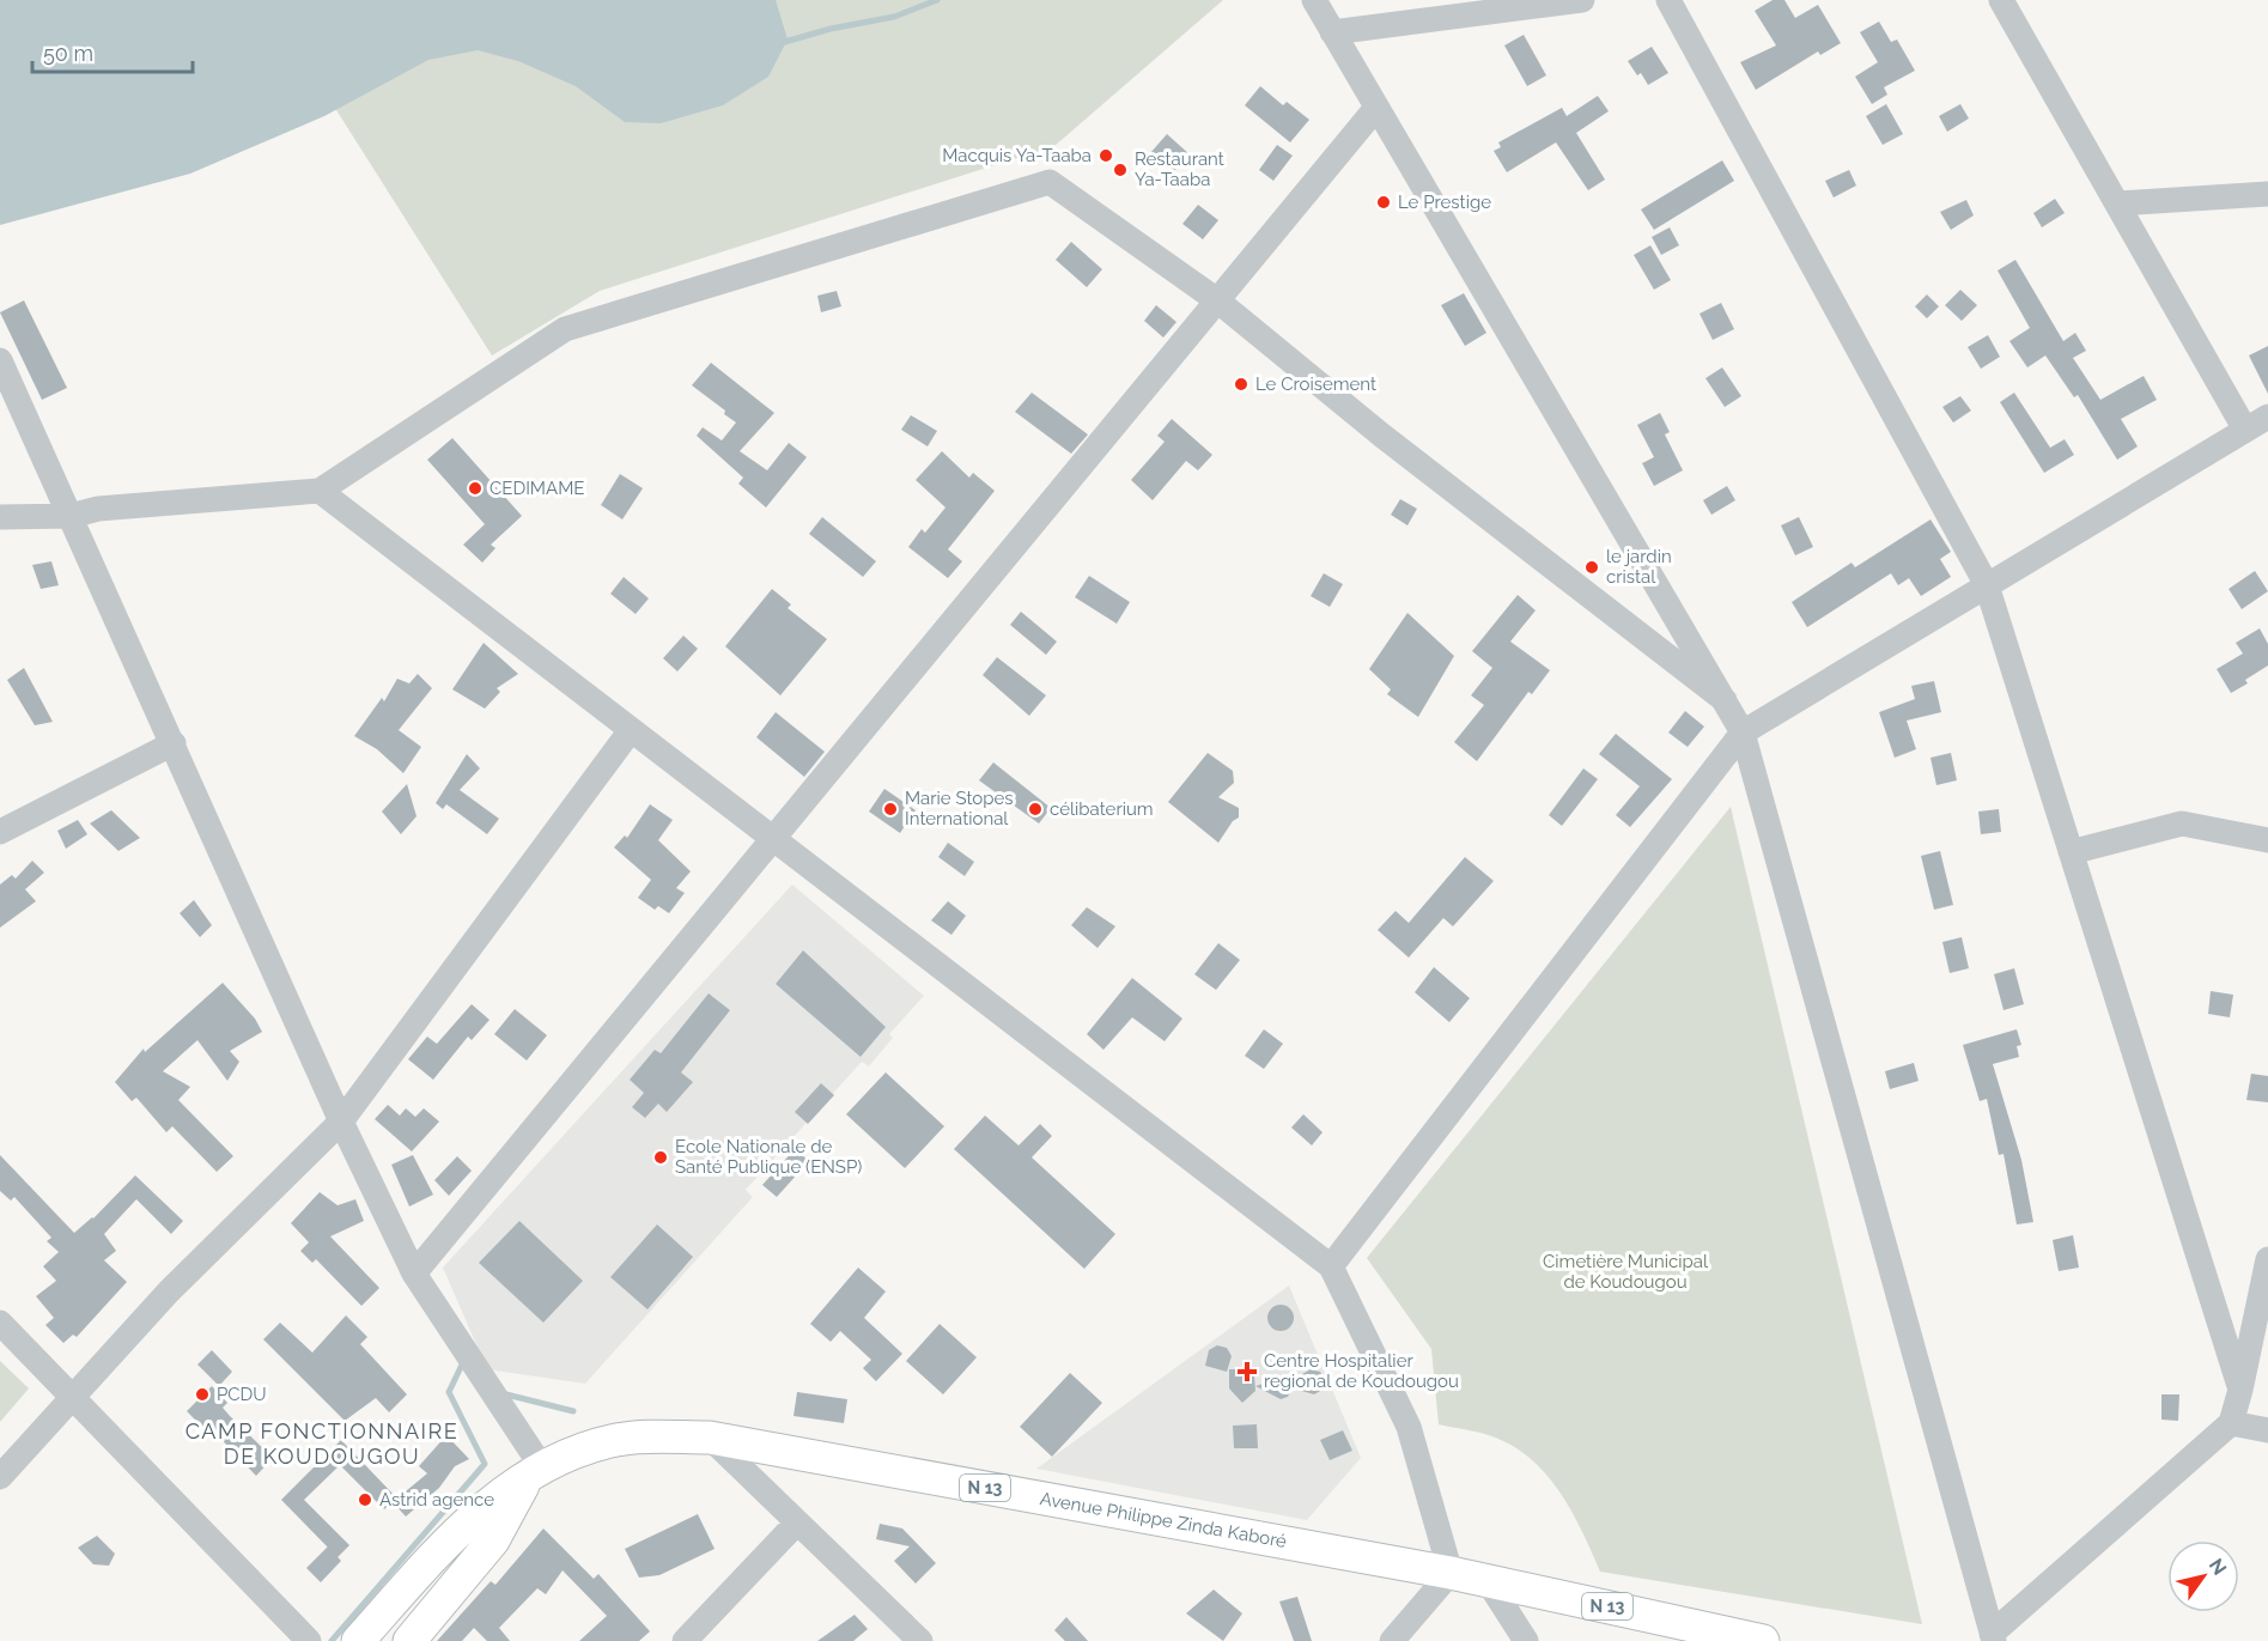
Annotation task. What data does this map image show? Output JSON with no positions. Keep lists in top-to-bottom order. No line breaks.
{"streets":{"main road":["N 13","Avenue Philippe Zinda Kaboré"]},"districts":["CAMP FONCTIONNAIRE DE KOUDOUGOU"],"parks":["Cimetière Municipal de Koudougou"],"places":{"other":["Macquis Ya-Taaba","Restaurant Ya-Taaba","Le Prestige","Le Croisement","CEDIMAME","le jardin cristal","Marie Stopes International","célibaterium","Ecole Nationale de Santé Publique (ENSP)","PCDU","Astrid agence"],"health":["Centre Hospitalier regional de Koudougou"]},"scale_bar":"50 m","north":"top right"}
